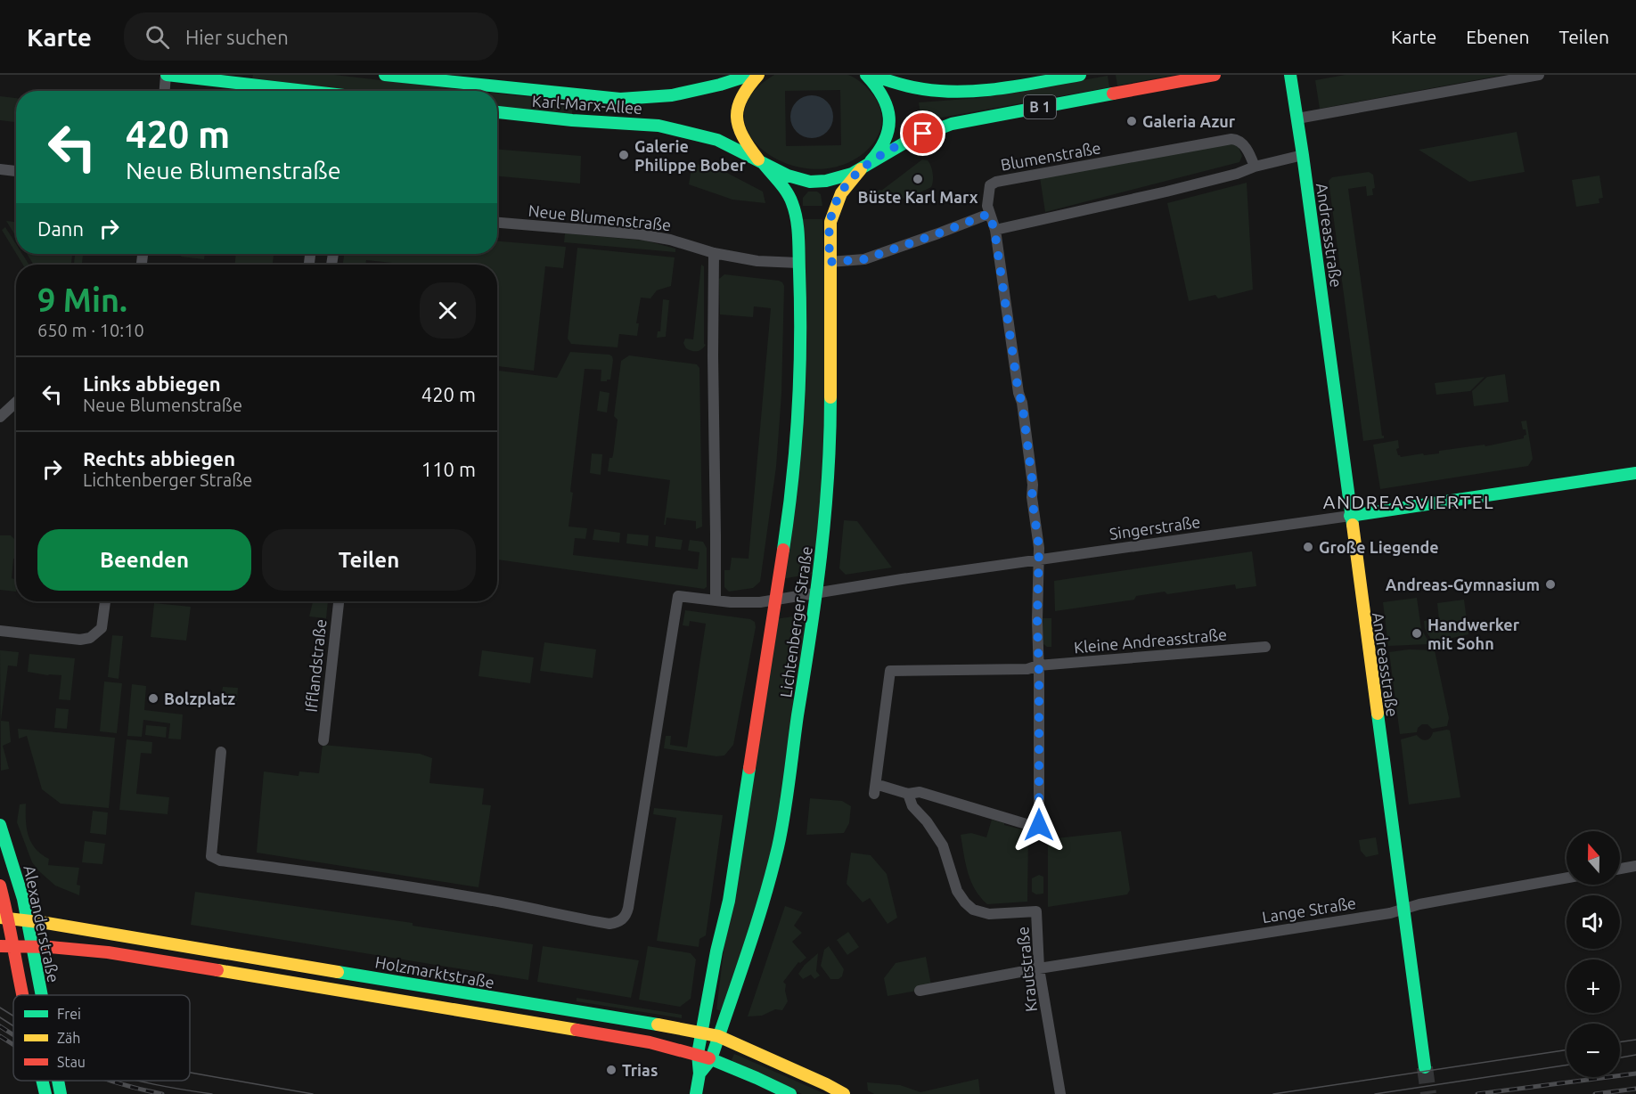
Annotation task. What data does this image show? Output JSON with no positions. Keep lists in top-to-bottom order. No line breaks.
{"streets":{"main road":["Karl-Marx-Allee","B 1","Andreasstraße","Singerstraße","Lichtenberger Straße","Alexanderstraße","Holzmarktstraße"],"street":["Blumenstraße","Neue Blumenstraße","Kleine Andreasstraße","Ifflandstraße","Lange Straße","Krautstraße"]},"crossings":[["Karl-Marx-Allee","B 1"],["Karl-Marx-Allee","Lichtenberger Straße"],["B 1","Lichtenberger Straße"],["Neue Blumenstraße","Lichtenberger Straße"],["Andreasstraße","Singerstraße"],["Andreasstraße","Lange Straße"],["Singerstraße","Lichtenberger Straße"],["Lichtenberger Straße","Holzmarktstraße"],["Kleine Andreasstraße","Krautstraße"],["Lange Straße","Krautstraße"],["Alexanderstraße","Holzmarktstraße"]],"districts":["ANDREASVIERTEL"],"places":["Galeria Azur","Galerie Philippe Bober","Büste Karl Marx","Große Liegende","Andreas-Gymnasium","Handwerker mit Sohn","Bolzplatz","Trias"],"legend":["Frei","Zäh","Stau"],"north":"top","page":{"header":"Karte","search":"Hier suchen","nav":["Karte","Ebenen","Teilen"],"turn":["420 m","Neue Blumenstraße"],"then":"Dann","heading":["9 Min.","650 m · 10:10"],"list":[{"name":"Links abbiegen","note":"Neue Blumenstraße","value":"420 m"},{"name":"Rechts abbiegen","note":"Lichtenberger Straße","value":"110 m"}],"buttons":["Beenden","Teilen"],"map_buttons":["+","−"]}}
